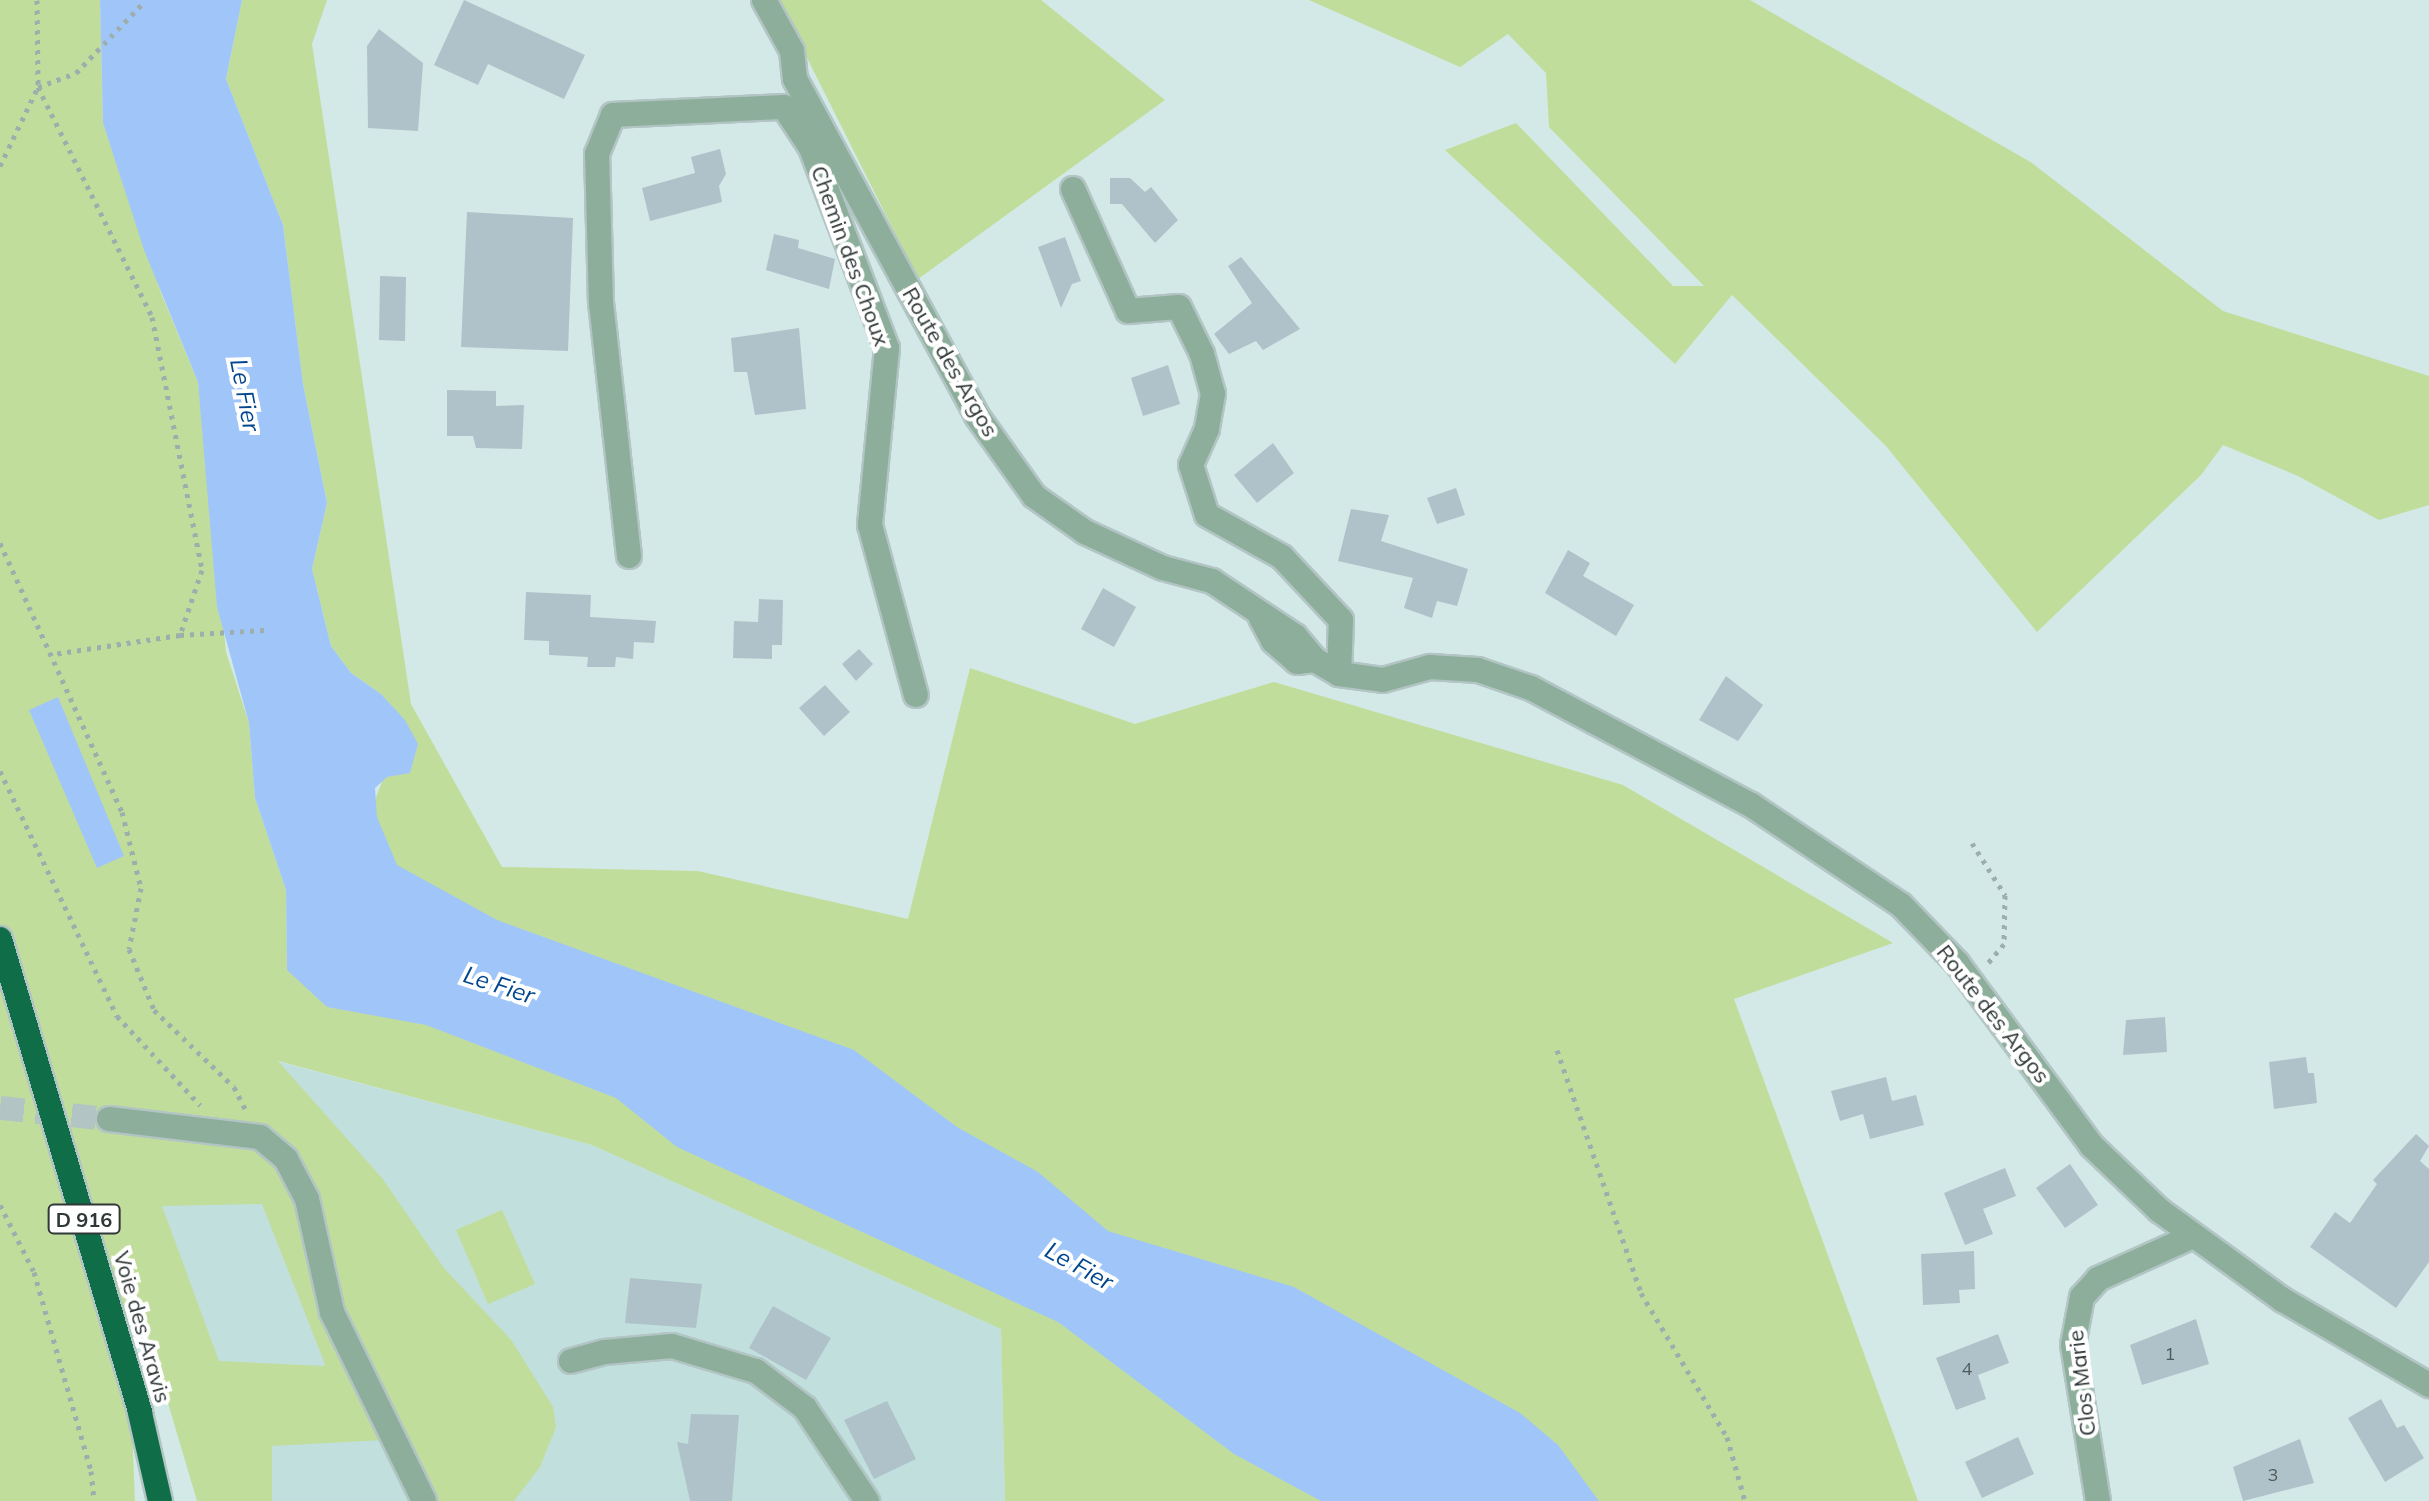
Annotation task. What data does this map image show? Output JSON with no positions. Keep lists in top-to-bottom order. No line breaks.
{"streets":{"highway":["D 916","Voie des Aravis"],"street":["Chemin des Choux","Route des Argos","Clos Marie"]},"crossings":[["Route des Argos","Clos Marie"]],"water":["Le Fier"],"house_numbers":["1","4","3"]}
